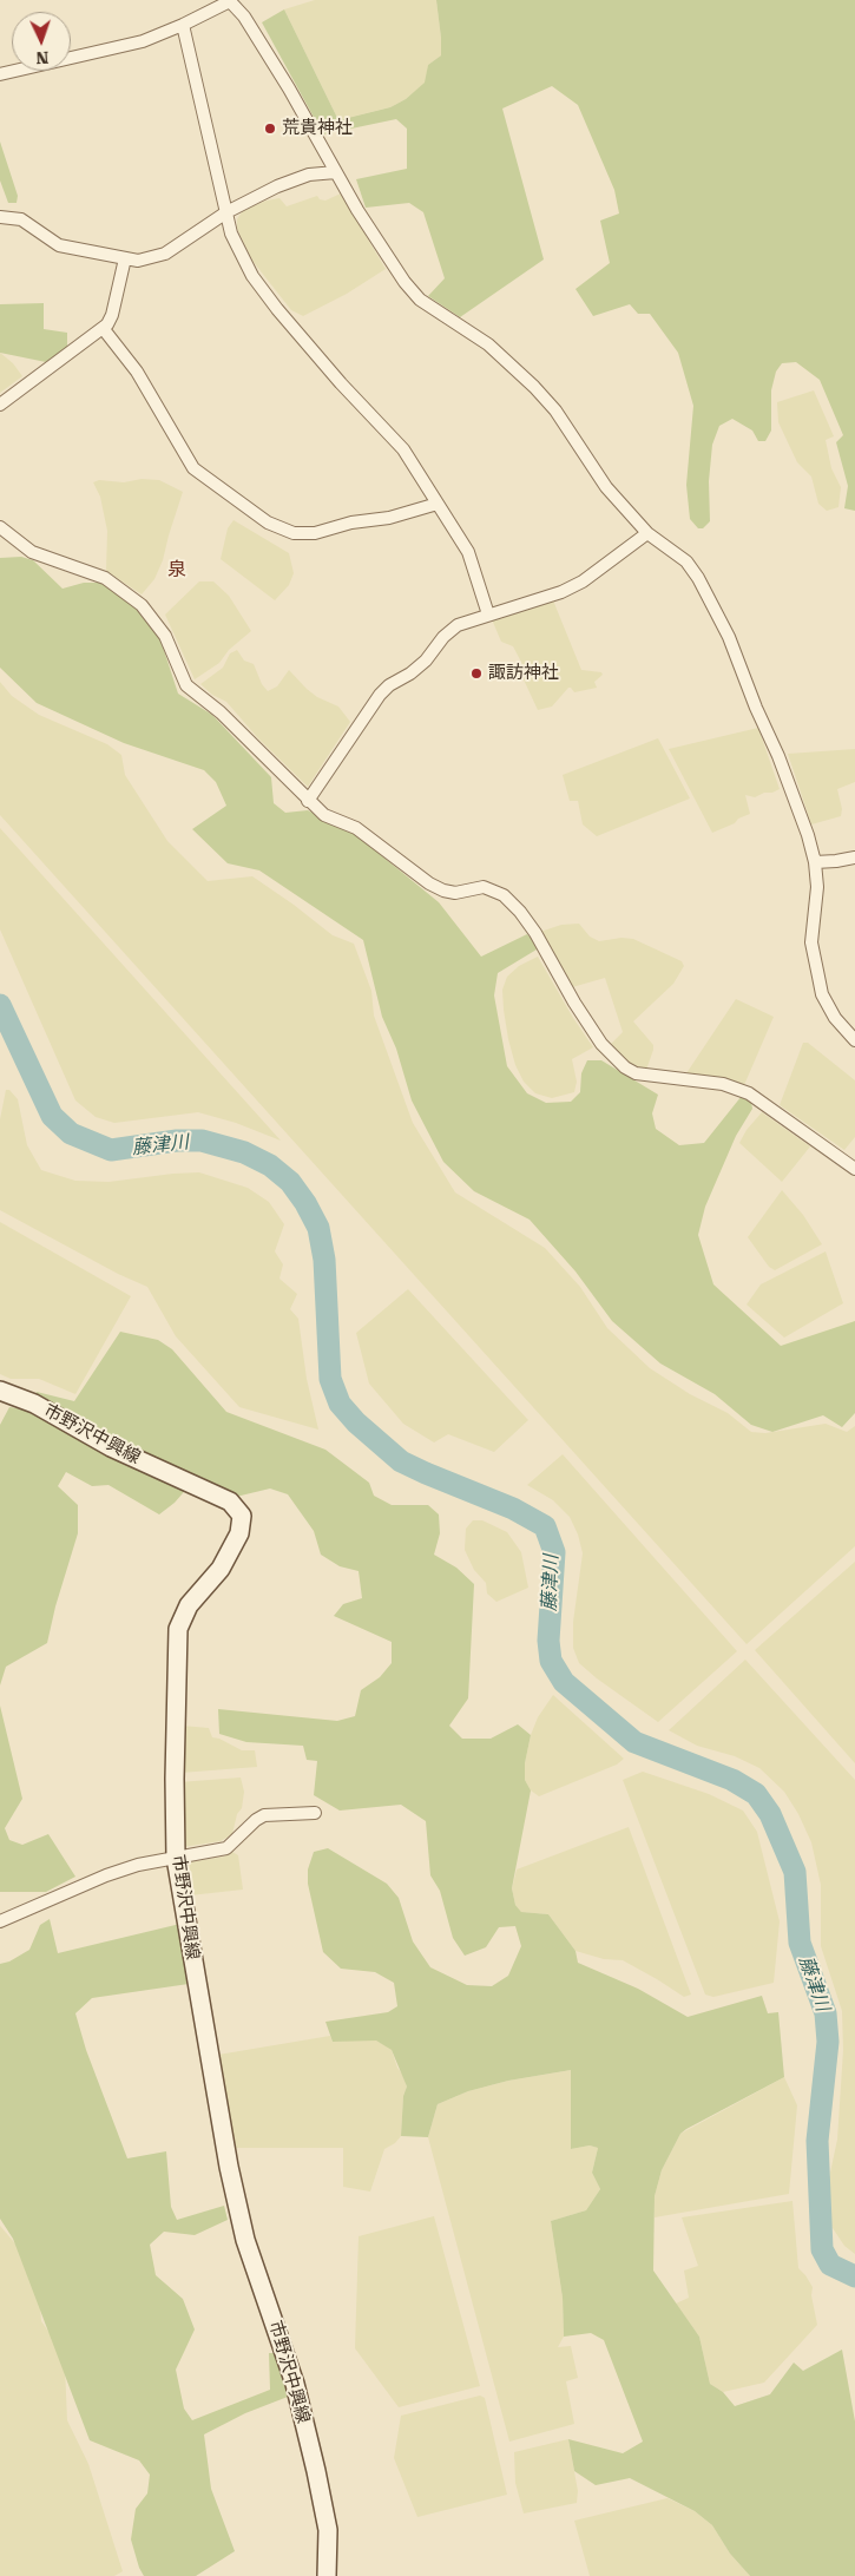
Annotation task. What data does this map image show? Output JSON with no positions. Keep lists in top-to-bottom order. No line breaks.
{"streets":{"main road":["市野沢中興線"]},"districts":["泉"],"water":["藤津川"],"places":["荒貴神社","諏訪神社"],"north":"bottom"}
